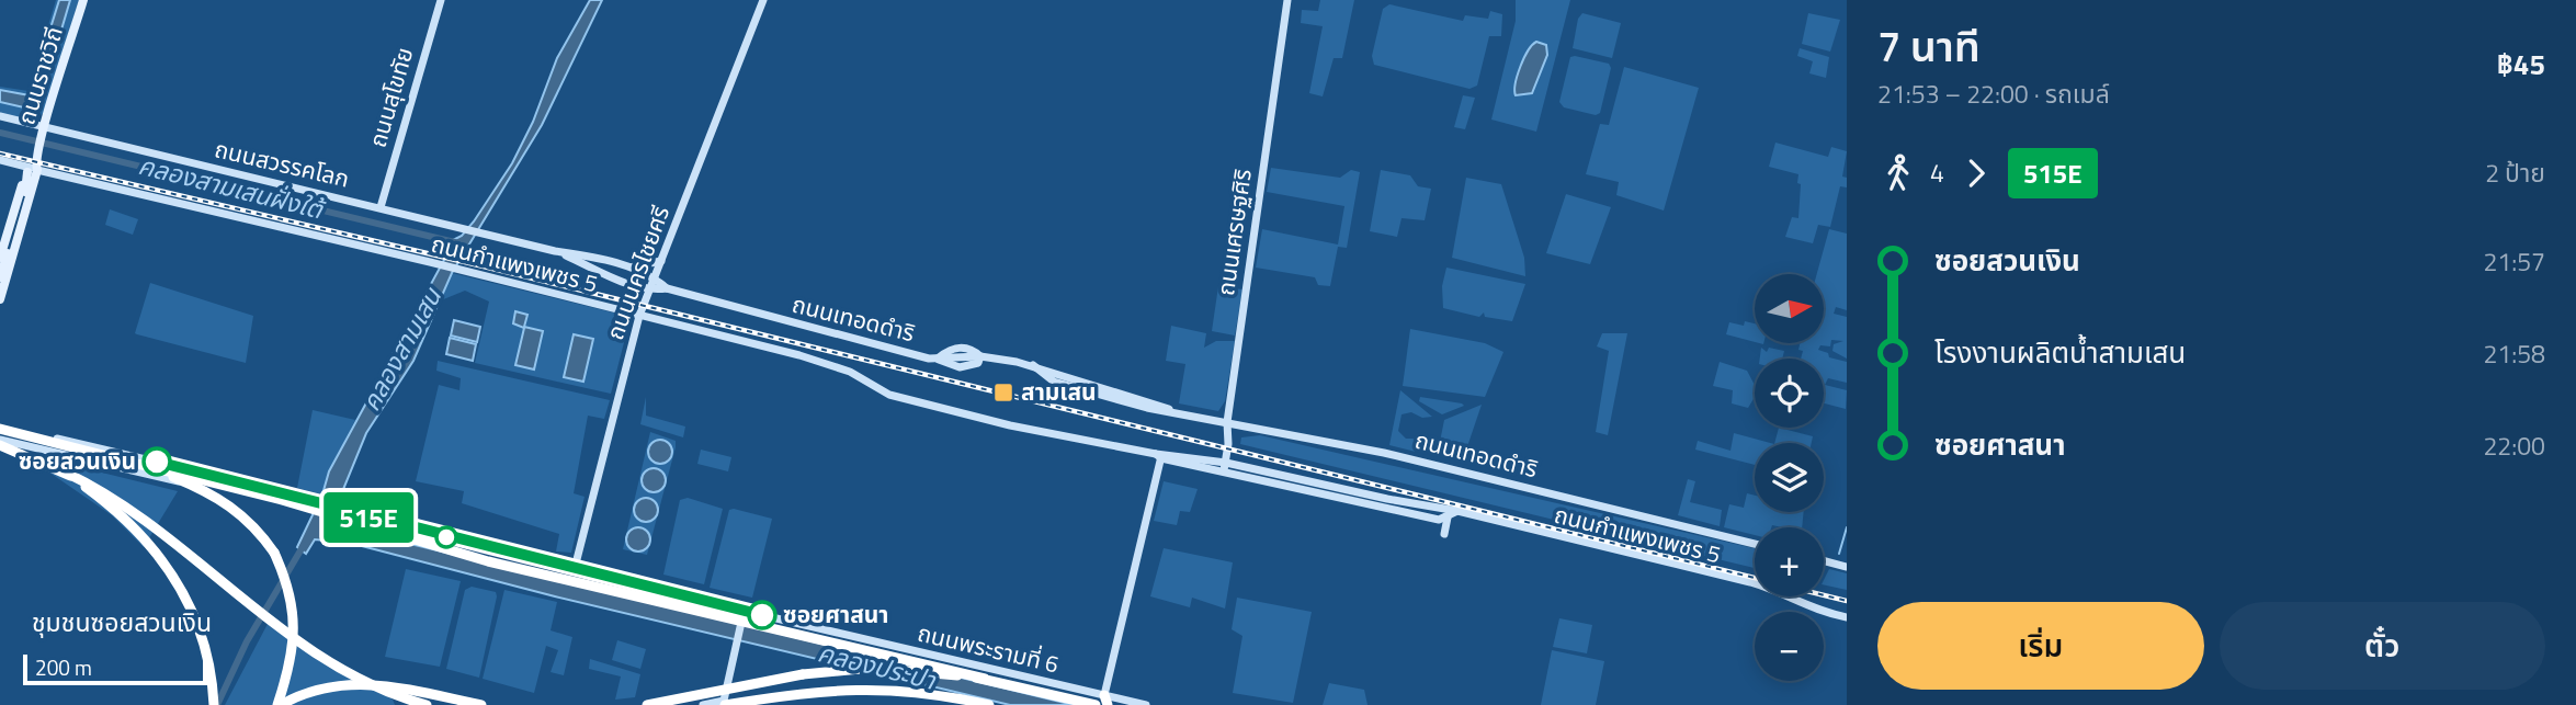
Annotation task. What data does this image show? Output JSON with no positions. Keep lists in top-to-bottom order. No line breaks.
{"streets":{"main road":["ถนนราชวิถี"],"street":["ถนนสุโขทัย","ถนนสวรรคโลก","ถนนเศรษฐศิริ","ถนนกำแพงเพชร 5","ถนนนครไชยศรี","ถนนเทอดดำริ","ถนนพระรามที่ 6"]},"crossings":[["ถนนราชวิถี","ถนนสวรรคโลก"],["ถนนราชวิถี","ถนนกำแพงเพชร 5"],["ถนนสุโขทัย","ถนนสวรรคโลก"],["ถนนสวรรคโลก","ถนนนครไชยศรี"],["ถนนสวรรคโลก","ถนนเทอดดำริ"],["ถนนเศรษฐศิริ","ถนนกำแพงเพชร 5"],["ถนนเศรษฐศิริ","ถนนเทอดดำริ"],["ถนนกำแพงเพชร 5","ถนนนครไชยศรี"],["ถนนนครไชยศรี","ถนนเทอดดำริ"],["ถนนนครไชยศรี","ถนนพระรามที่ 6"]],"districts":["ชุมชนซอยสวนเงิน"],"water":["คลองสามเสนฝั่งใต้","คลองสามเสน","คลองประปา"],"places":{"transit":["สามเสน"],"other":["ซอยสวนเงิน","ซอยศาสนา"]},"lines":["bus line 515E"],"scale_bar":"200 m","north":"right","page":{"on_map":"515E","heading":["7 นาที","21:53 – 22:00 · รถเมล์","฿45"],"legs":["4","515E","2 ป้าย"],"list":[{"name":"ซอยสวนเงิน","value":"21:57"},{"name":"โรงงานผลิตน้ำสามเสน","value":"21:58"},{"name":"ซอยศาสนา","value":"22:00"}],"map_buttons":["+","−"],"buttons":["เริ่ม","ตั๋ว"],"scale":"200 m"}}
